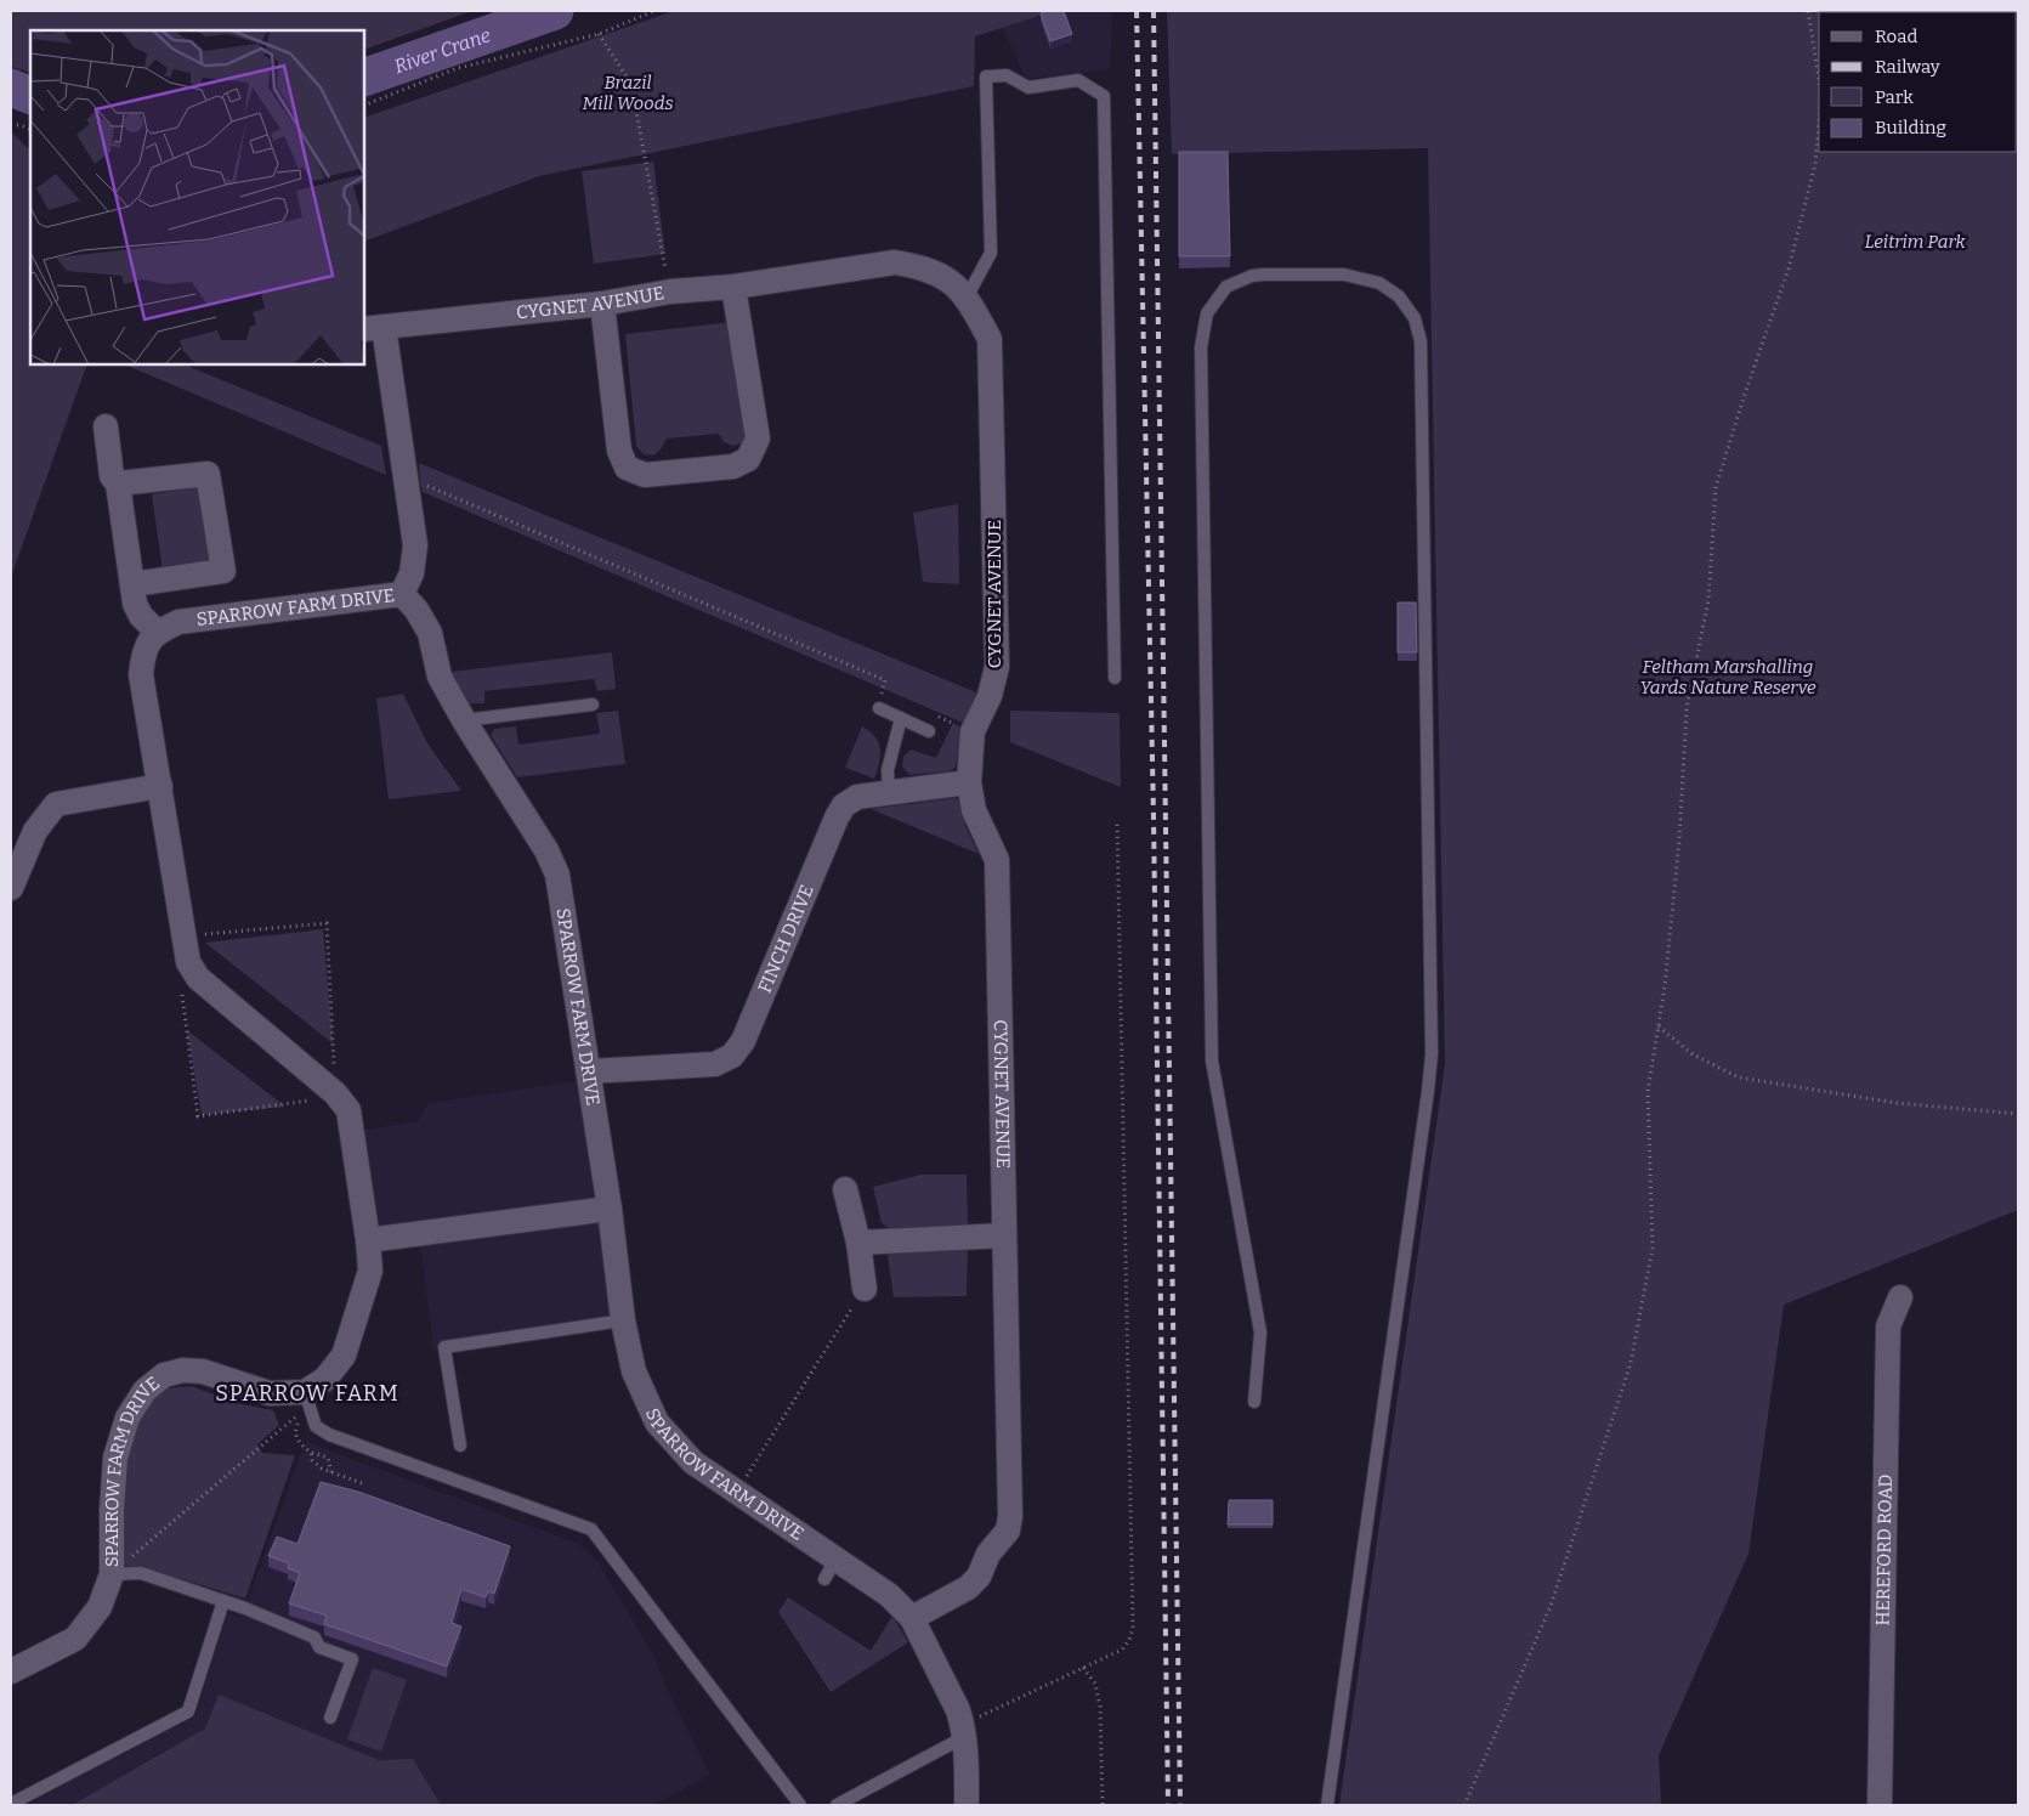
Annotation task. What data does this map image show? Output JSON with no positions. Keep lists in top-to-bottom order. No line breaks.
{"streets":{"street":["CYGNET AVENUE","SPARROW FARM DRIVE","FINCH DRIVE","HEREFORD ROAD"]},"crossings":[["CYGNET AVENUE","SPARROW FARM DRIVE"],["CYGNET AVENUE","FINCH DRIVE"],["SPARROW FARM DRIVE","FINCH DRIVE"]],"districts":["SPARROW FARM"],"water":["River Crane"],"parks":["Brazil Mill Woods","Leitrim Park","Feltham Marshalling Yards Nature Reserve"],"legend":["Road","Railway","Park","Building"]}
